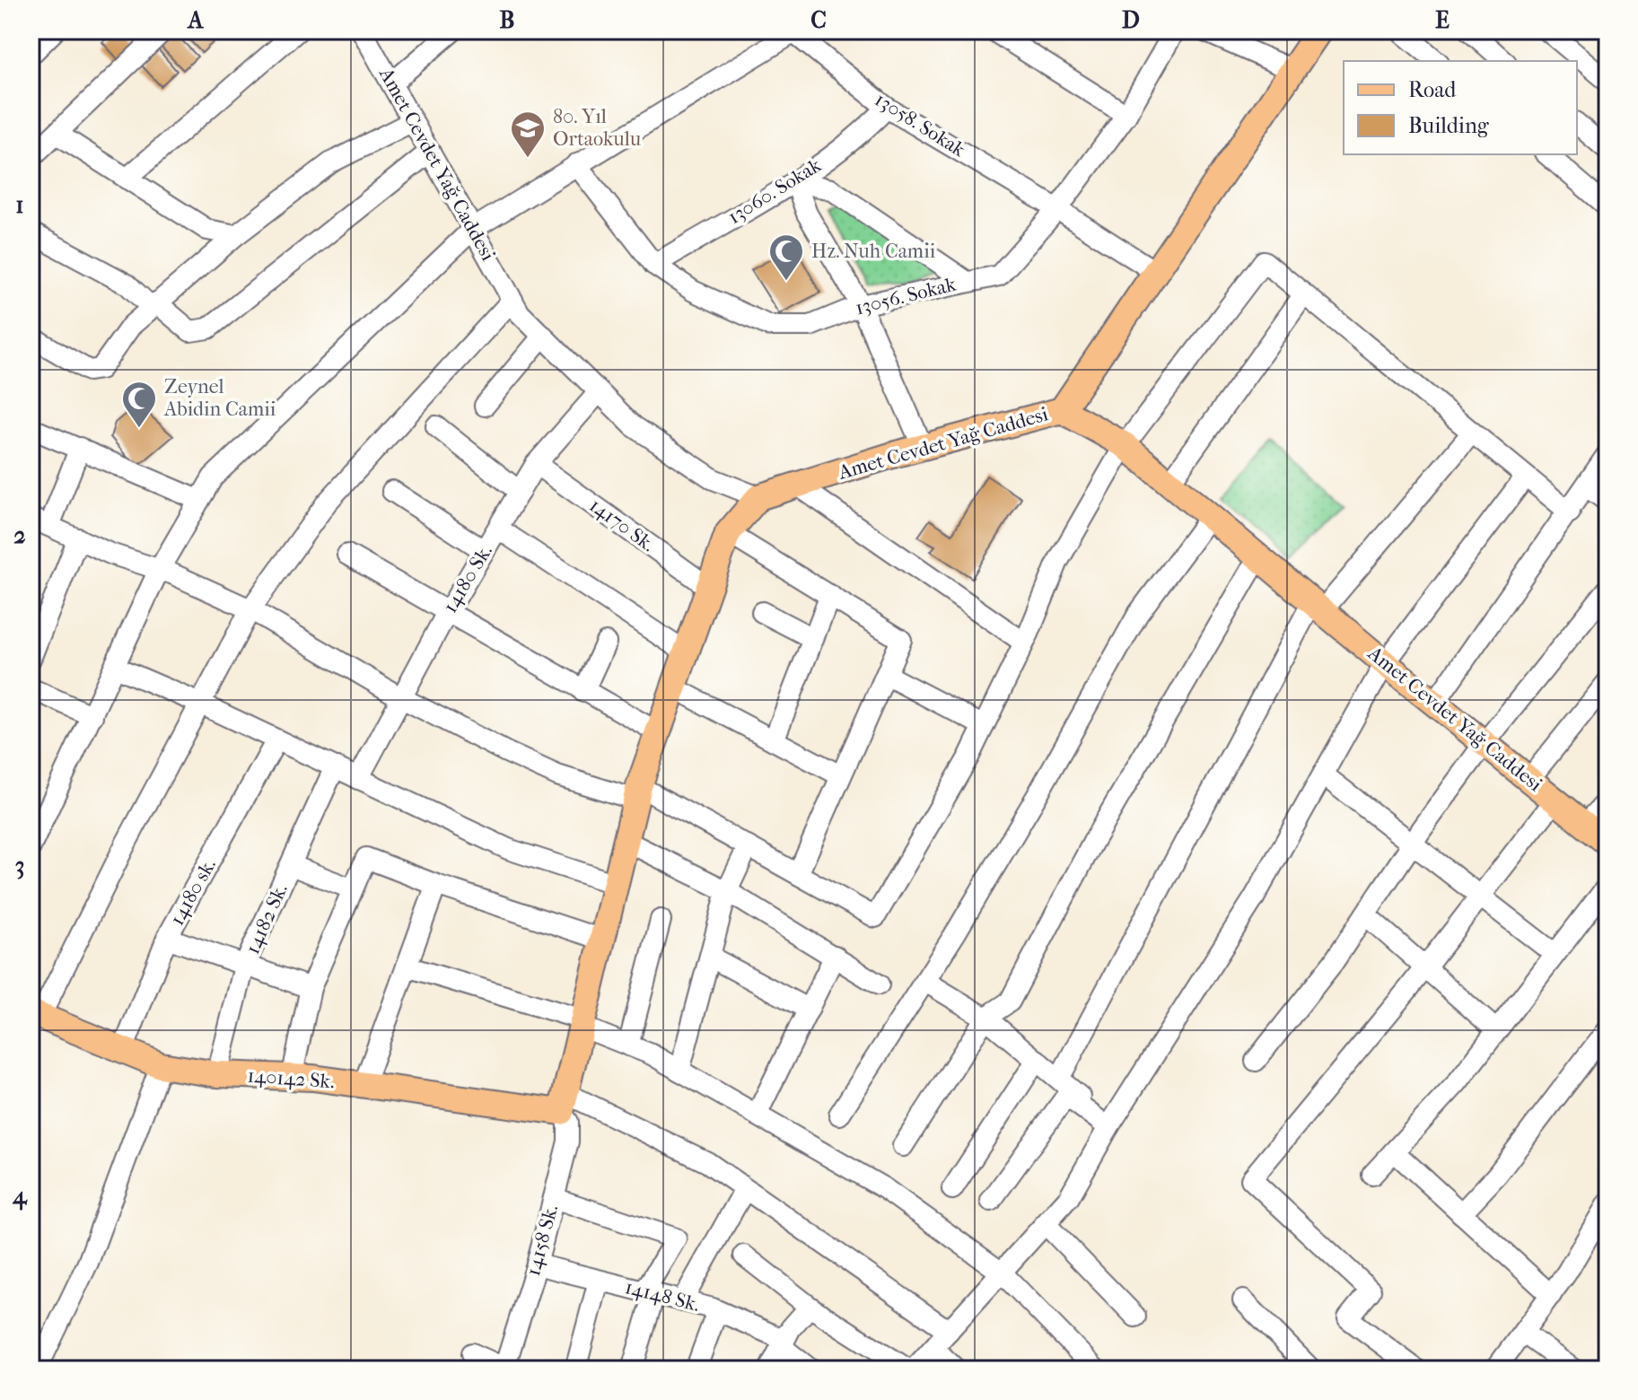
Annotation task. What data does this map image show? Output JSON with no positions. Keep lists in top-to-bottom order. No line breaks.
{"streets":{"main road":["Amet Cevdet Yağ Caddesi","140142 Sk."],"street":["13058. Sokak","13060. Sokak","13056. Sokak","14170 Sk.","14180 Sk.","14180 sk.","14182 Sk.","14158 Sk.","14148 Sk."]},"crossings":[["13058. Sokak","13060. Sokak"],["13058. Sokak","13056. Sokak"],["Amet Cevdet Yağ Caddesi","14180 Sk."],["13060. Sokak","13056. Sokak"],["14170 Sk.","14180 Sk."],["14180 sk.","140142 Sk."],["14182 Sk.","140142 Sk."],["140142 Sk.","14158 Sk."],["14158 Sk.","14148 Sk."]],"places":{"school or university":["80. Yıl Ortaokulu"],"mosque":["Hz. Nuh Camii","Zeynel Abidin Camii"]},"legend":["Road","Building"],"grid":{"columns":["A","B","C","D","E"],"rows":["1","2","3","4"]}}
